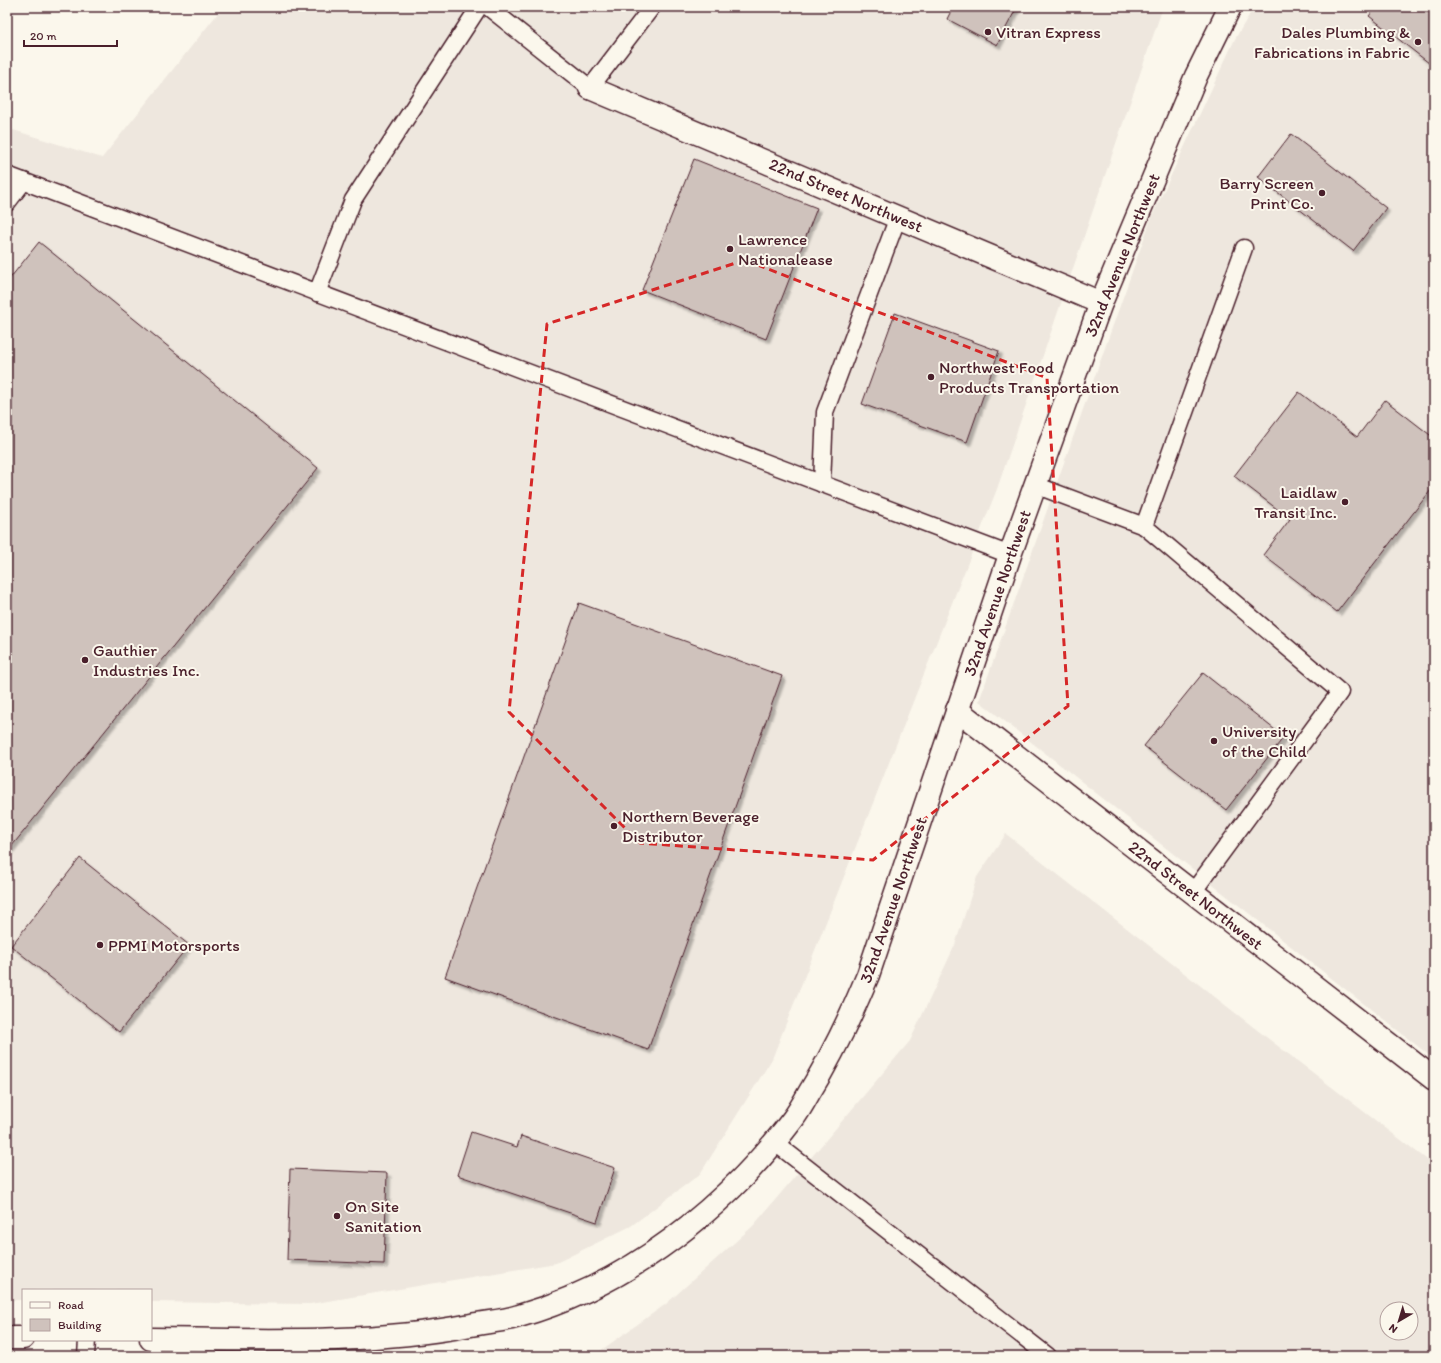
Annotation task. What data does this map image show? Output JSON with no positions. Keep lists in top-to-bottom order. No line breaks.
{"streets":{"street":["22nd Street Northwest","32nd Avenue Northwest"]},"crossings":[["22nd Street Northwest","32nd Avenue Northwest"]],"places":["Vitran Express","Dales Plumbing & Fabrications in Fabric","Barry Screen Print Co.","Lawrence Nationalease","Northwest Food Products Transportation","Laidlaw Transit Inc.","Gauthier Industries Inc.","University of the Child","Northern Beverage Distributor","PPMI Motorsports","On Site Sanitation"],"legend":["Road","Building"],"scale_bar":"20 m","north":"bottom left"}
